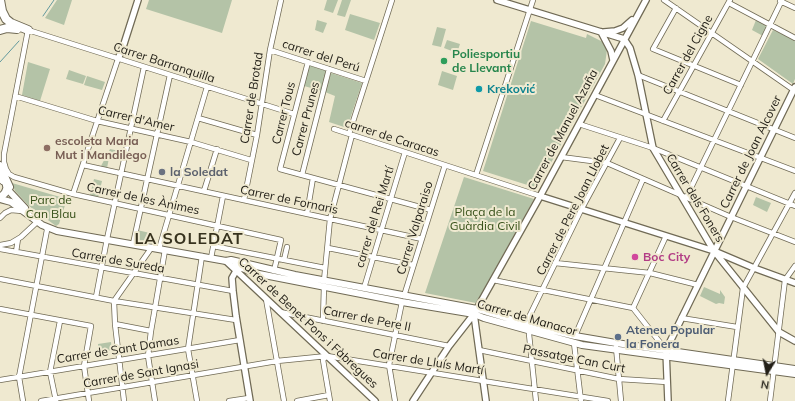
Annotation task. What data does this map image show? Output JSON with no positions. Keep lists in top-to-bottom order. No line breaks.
{"streets":{"main road":["Carrer de Manacor"],"street":["Carrer del Cigne","carrer del Perú","Carrer Barranquilla","Carrer de Brotad","Carrer Tous","Carrer d'Amer","Carrer Prunes","Carrer de Manuel Azaña","carrer de Caracas","Carrer de Joan Alcover","Carrer dels Foners","Carrer de les Ànimes","Carrer de Fornaris","Carrer de Pere Joan Llobet","carrer del Rei Martí","Carrer Valparaiso","Carrer de Sureda","Carrer de Pere II","Carrer de Benet Pons i Fàbregues","Carrer de Sant Damas","Passatge Can Curt","Carrer de Lluís Martí","Carrer de Sant Ignasi"]},"crossings":[["carrer del Perú","Carrer de Brotad"],["carrer del Perú","Carrer Tous"],["carrer del Perú","Carrer Prunes"],["Carrer Barranquilla","Carrer de Brotad"],["Carrer Barranquilla","Carrer Tous"],["Carrer de Brotad","Carrer d'Amer"],["Carrer de Brotad","Carrer de Fornaris"],["Carrer Tous","Carrer Prunes"],["Carrer de Manuel Azaña","carrer de Caracas"],["Carrer de Manuel Azaña","Carrer dels Foners"],["Carrer de Manuel Azaña","Carrer de Manacor"],["Carrer de Manuel Azaña","Carrer de Pere II"],["Carrer de Manuel Azaña","Carrer de Lluís Martí"],["carrer de Caracas","carrer del Rei Martí"],["carrer de Caracas","Carrer Valparaiso"],["Carrer de Joan Alcover","Carrer dels Foners"],["Carrer de Joan Alcover","Carrer de Manacor"],["Carrer de les Ànimes","Carrer de Manacor"],["Carrer de Fornaris","carrer del Rei Martí"],["Carrer de Fornaris","Carrer Valparaiso"],["Carrer de Pere Joan Llobet","Carrer de Manacor"],["Carrer de Pere Joan Llobet","Passatge Can Curt"],["Carrer de Pere Joan Llobet","Carrer de Lluís Martí"],["carrer del Rei Martí","Carrer de Manacor"],["Carrer Valparaiso","Carrer de Manacor"],["Carrer Valparaiso","Carrer de Pere II"],["Carrer Valparaiso","Carrer de Lluís Martí"],["Carrer de Manacor","Carrer de Benet Pons i Fàbregues"],["Carrer de Pere II","Carrer de Benet Pons i Fàbregues"],["Carrer de Benet Pons i Fàbregues","Carrer de Lluís Martí"],["Carrer de Lluís Martí","Carrer de Sant Ignasi"]],"districts":["LA SOLEDAT"],"parks":["Parc de Can Blau","Plaça de la Guàrdia Civil"],"places":["Poliesportiu de Llevant","Kreković","escoleta Maria Mut i Mandilego","la Soledat","Boc City","Ateneu Popular la Fonera"],"north":"bottom"}
